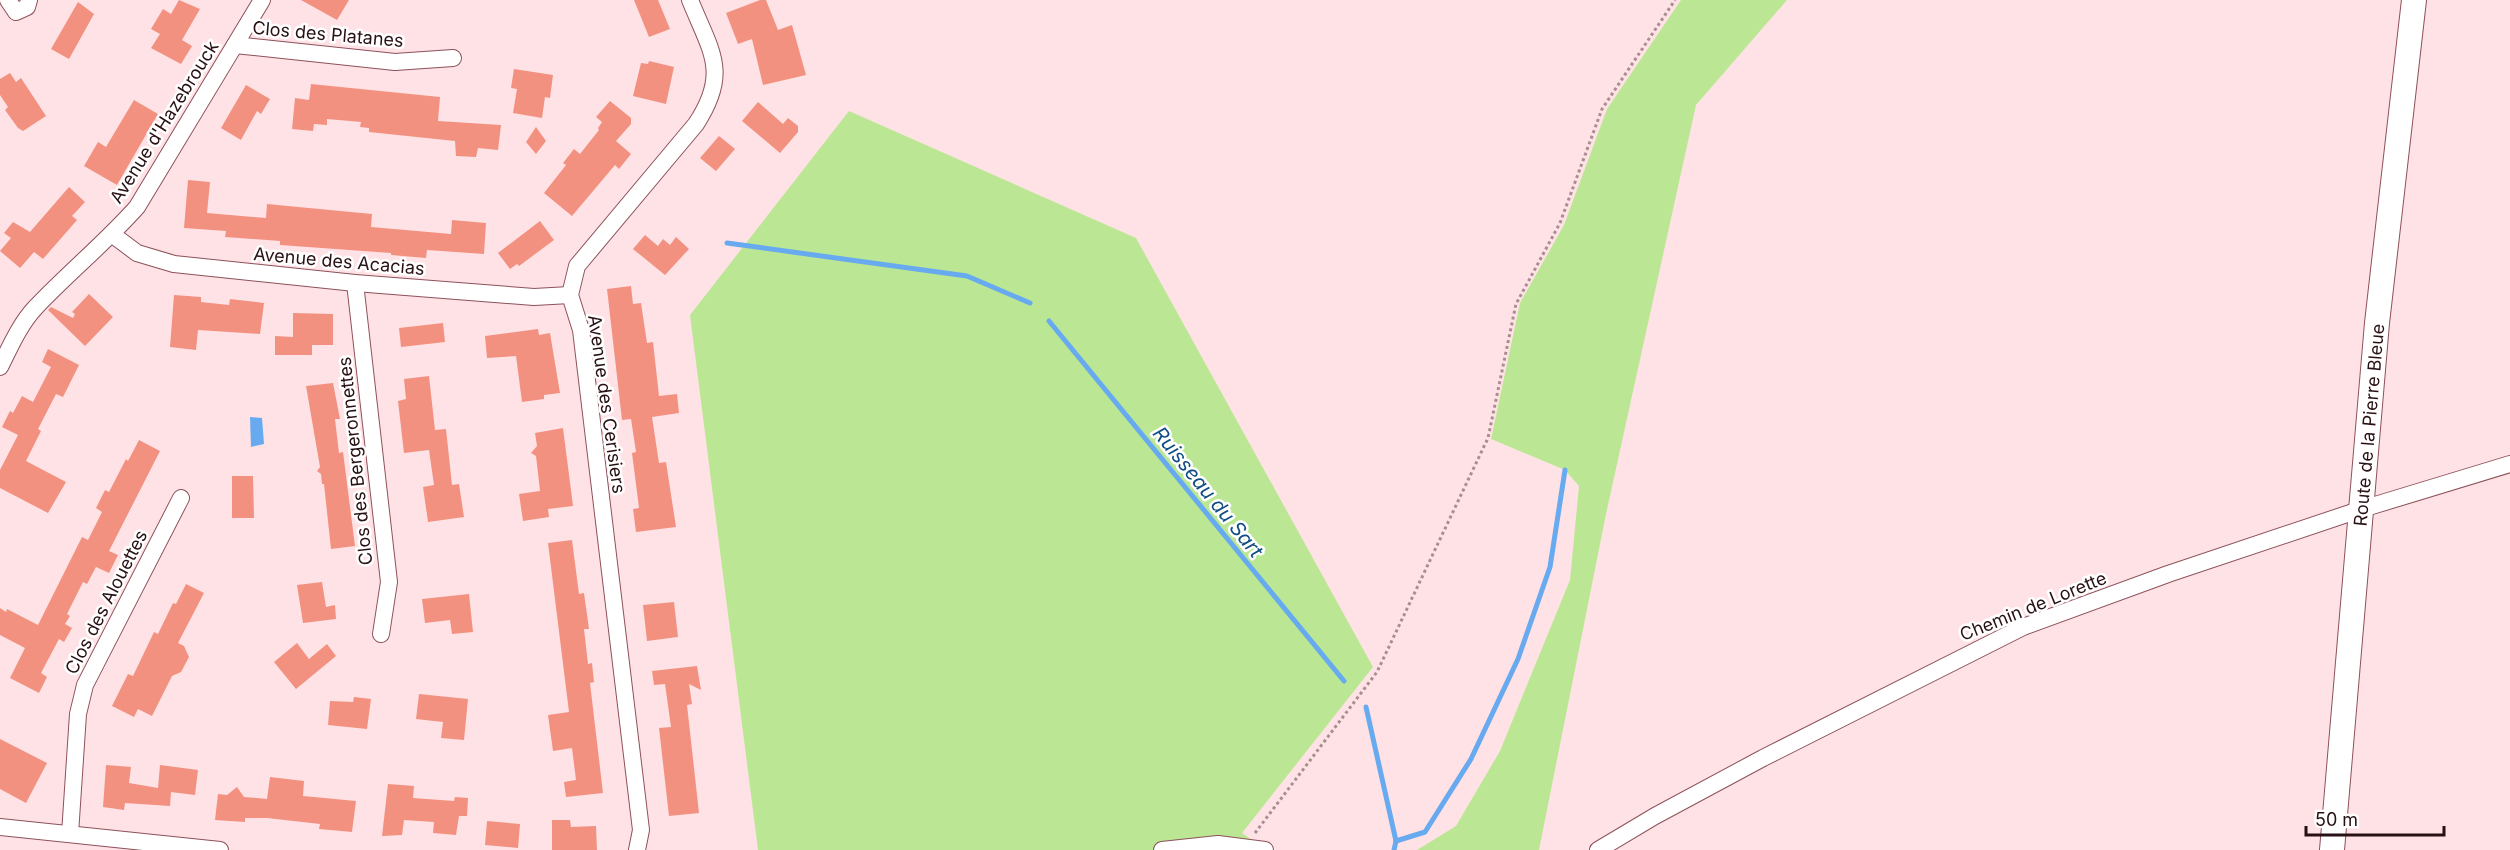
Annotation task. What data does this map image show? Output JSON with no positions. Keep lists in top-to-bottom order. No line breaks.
{"streets":{"main road":["Route de la Pierre Bleue"],"street":["Clos des Platanes","Avenue d'Hazebrouck","Avenue des Acacias","Avenue des Cerisiers","Clos des Bergeronnettes","Clos des Alouettes","Chemin de Lorette"]},"crossings":[["Clos des Platanes","Avenue d'Hazebrouck"],["Avenue d'Hazebrouck","Avenue des Acacias"],["Avenue des Acacias","Avenue des Cerisiers"],["Avenue des Acacias","Clos des Bergeronnettes"],["Route de la Pierre Bleue","Chemin de Lorette"]],"water":["Ruisseau du Sart"],"scale_bar":"50 m"}
